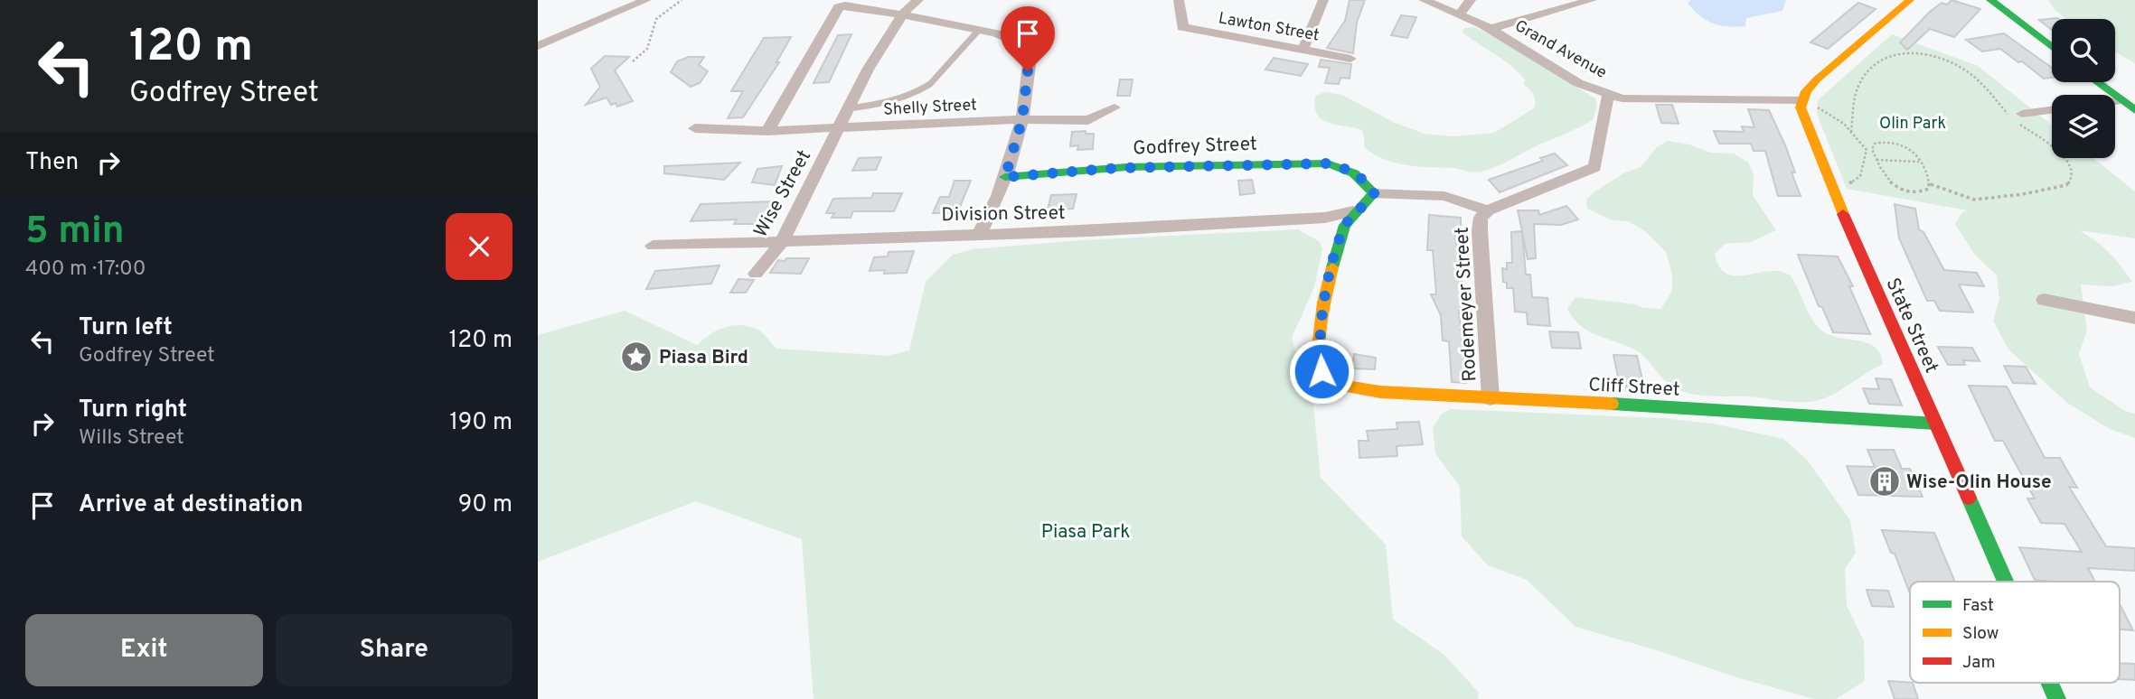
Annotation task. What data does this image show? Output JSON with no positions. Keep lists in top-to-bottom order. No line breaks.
{"streets":{"street":["Lawton Street","Grand Avenue","Shelly Street","Godfrey Street","Wise Street","Division Street","Rodemeyer Street","State Street","Cliff Street"]},"crossings":[["Grand Avenue","Rodemeyer Street"],["Grand Avenue","State Street"],["Shelly Street","Wise Street"],["Wise Street","Division Street"],["Division Street","Cliff Street"],["Rodemeyer Street","Cliff Street"],["State Street","Cliff Street"]],"parks":["Olin Park","Piasa Park"],"places":{"place":["Piasa Bird"],"building":["Wise-Olin House"]},"legend":["Fast","Slow","Jam"],"page":{"turn":["120 m","Godfrey Street"],"then":"Then","heading":["5 min","400 m · 17:00"],"list":[{"name":"Turn left","note":"Godfrey Street","value":"120 m"},{"name":"Turn right","note":"Wills Street","value":"190 m"},{"name":"Arrive at destination","value":"90 m"}],"buttons":["Exit","Share"]}}
